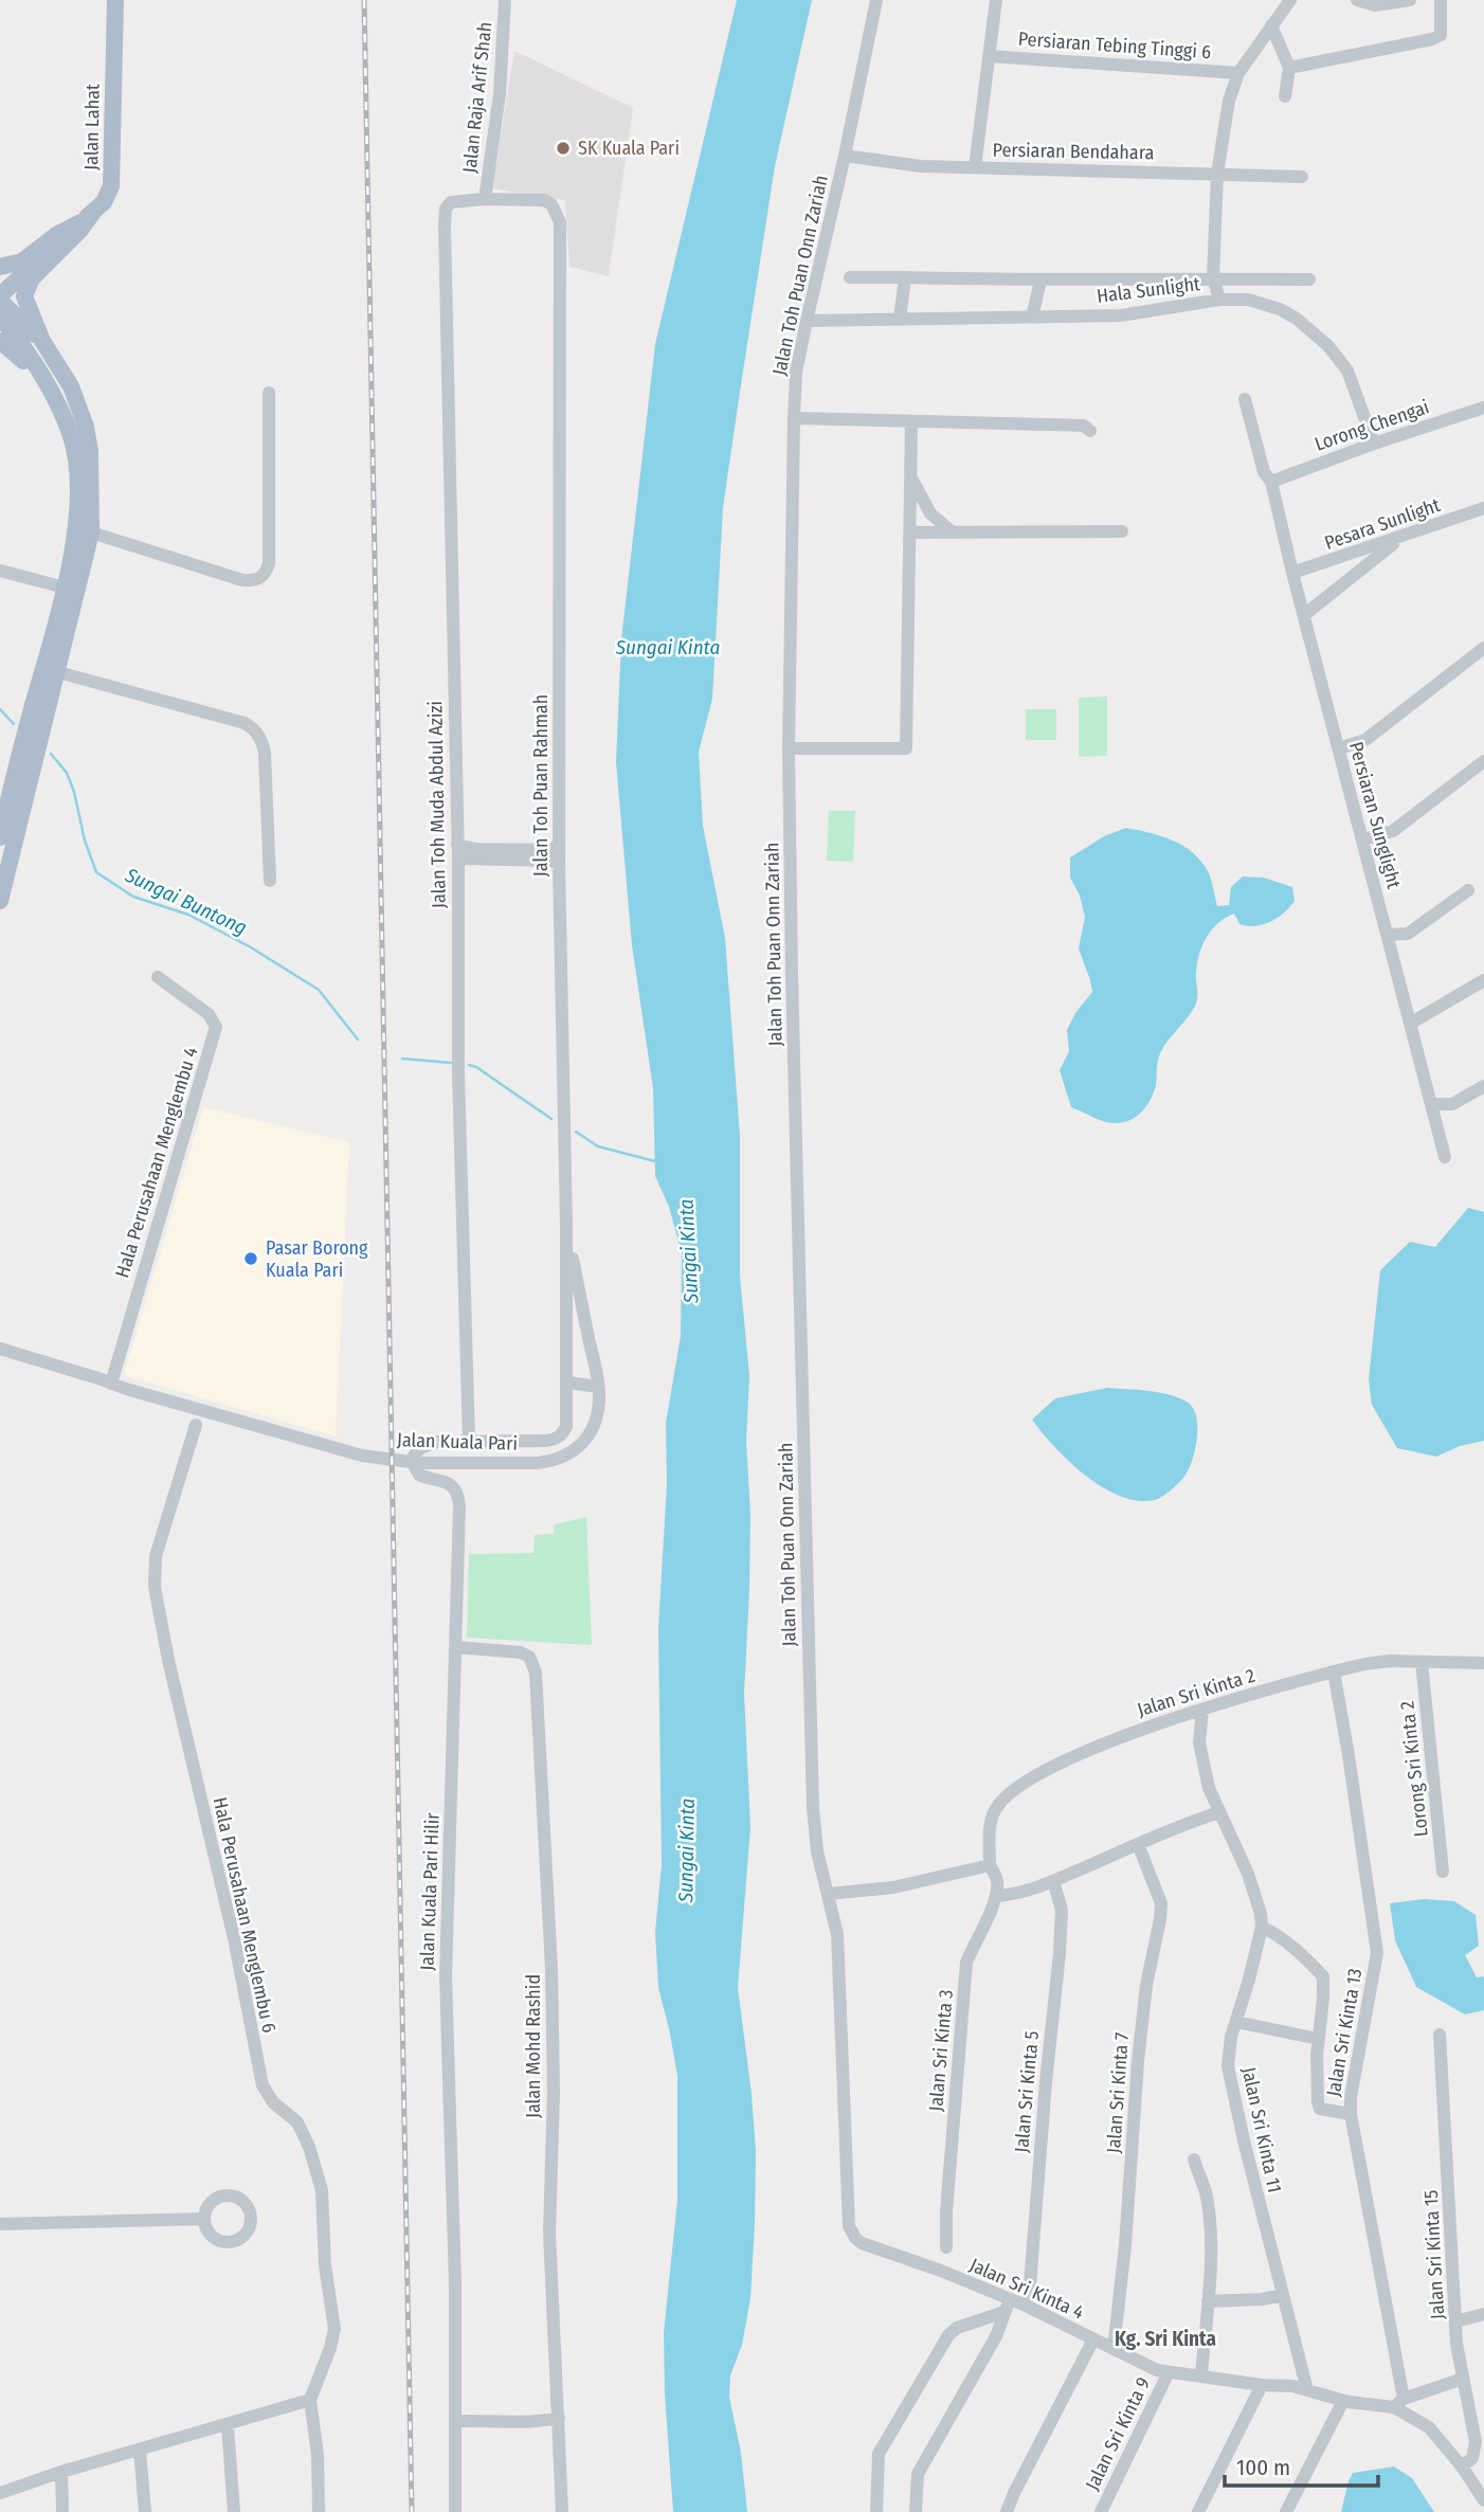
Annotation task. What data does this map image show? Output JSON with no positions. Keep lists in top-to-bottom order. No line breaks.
{"streets":{"main road":["Jalan Lahat"],"street":["Persiaran Tebing Tinggi 6","Jalan Raja Arif Shah","Persiaran Bendahara","Jalan Toh Puan Onn Zariah","Hala Sunlight","Lorong Chengai","Pesara Sunlight","Jalan Toh Puan Rahmah","Jalan Toh Muda Abdul Azizi","Persiaran Sunglight","Hala Perusahaan Menglembu 4","Jalan Kuala Pari","Jalan Sri Kinta 2","Lorong Sri Kinta 2","Jalan Kuala Pari Hilir","Hala Perusahaan Menglembu 6","Jalan Sri Kinta 13","Jalan Mohd Rashid","Jalan Sri Kinta 3","Jalan Sri Kinta 5","Jalan Sri Kinta 7","Jalan Sri Kinta 11","Jalan Sri Kinta 15","Jalan Sri Kinta 4","Jalan Sri Kinta 9"]},"crossings":[["Jalan Raja Arif Shah","Jalan Toh Puan Rahmah"],["Jalan Raja Arif Shah","Jalan Toh Muda Abdul Azizi"],["Persiaran Bendahara","Jalan Toh Puan Onn Zariah"],["Jalan Toh Puan Onn Zariah","Hala Sunlight"],["Jalan Toh Puan Onn Zariah","Jalan Sri Kinta 4"],["Hala Sunlight","Lorong Chengai"],["Lorong Chengai","Persiaran Sunglight"],["Pesara Sunlight","Persiaran Sunglight"],["Jalan Toh Puan Rahmah","Jalan Toh Muda Abdul Azizi"],["Jalan Toh Puan Rahmah","Jalan Kuala Pari"],["Jalan Toh Puan Rahmah","Jalan Kuala Pari Hilir"],["Jalan Toh Muda Abdul Azizi","Jalan Kuala Pari Hilir"],["Hala Perusahaan Menglembu 4","Jalan Kuala Pari"],["Jalan Sri Kinta 2","Lorong Sri Kinta 2"],["Jalan Sri Kinta 2","Jalan Sri Kinta 13"],["Jalan Sri Kinta 2","Jalan Sri Kinta 11"],["Jalan Kuala Pari Hilir","Jalan Mohd Rashid"],["Jalan Sri Kinta 13","Jalan Sri Kinta 4"],["Jalan Sri Kinta 5","Jalan Sri Kinta 4"],["Jalan Sri Kinta 7","Jalan Sri Kinta 4"],["Jalan Sri Kinta 11","Jalan Sri Kinta 4"],["Jalan Sri Kinta 15","Jalan Sri Kinta 4"],["Jalan Sri Kinta 4","Jalan Sri Kinta 9"]],"districts":["Kg. Sri Kinta"],"water":["Sungai Kinta","Sungai Buntong"],"places":["SK Kuala Pari","Pasar Borong Kuala Pari"],"scale_bar":"100 m"}
